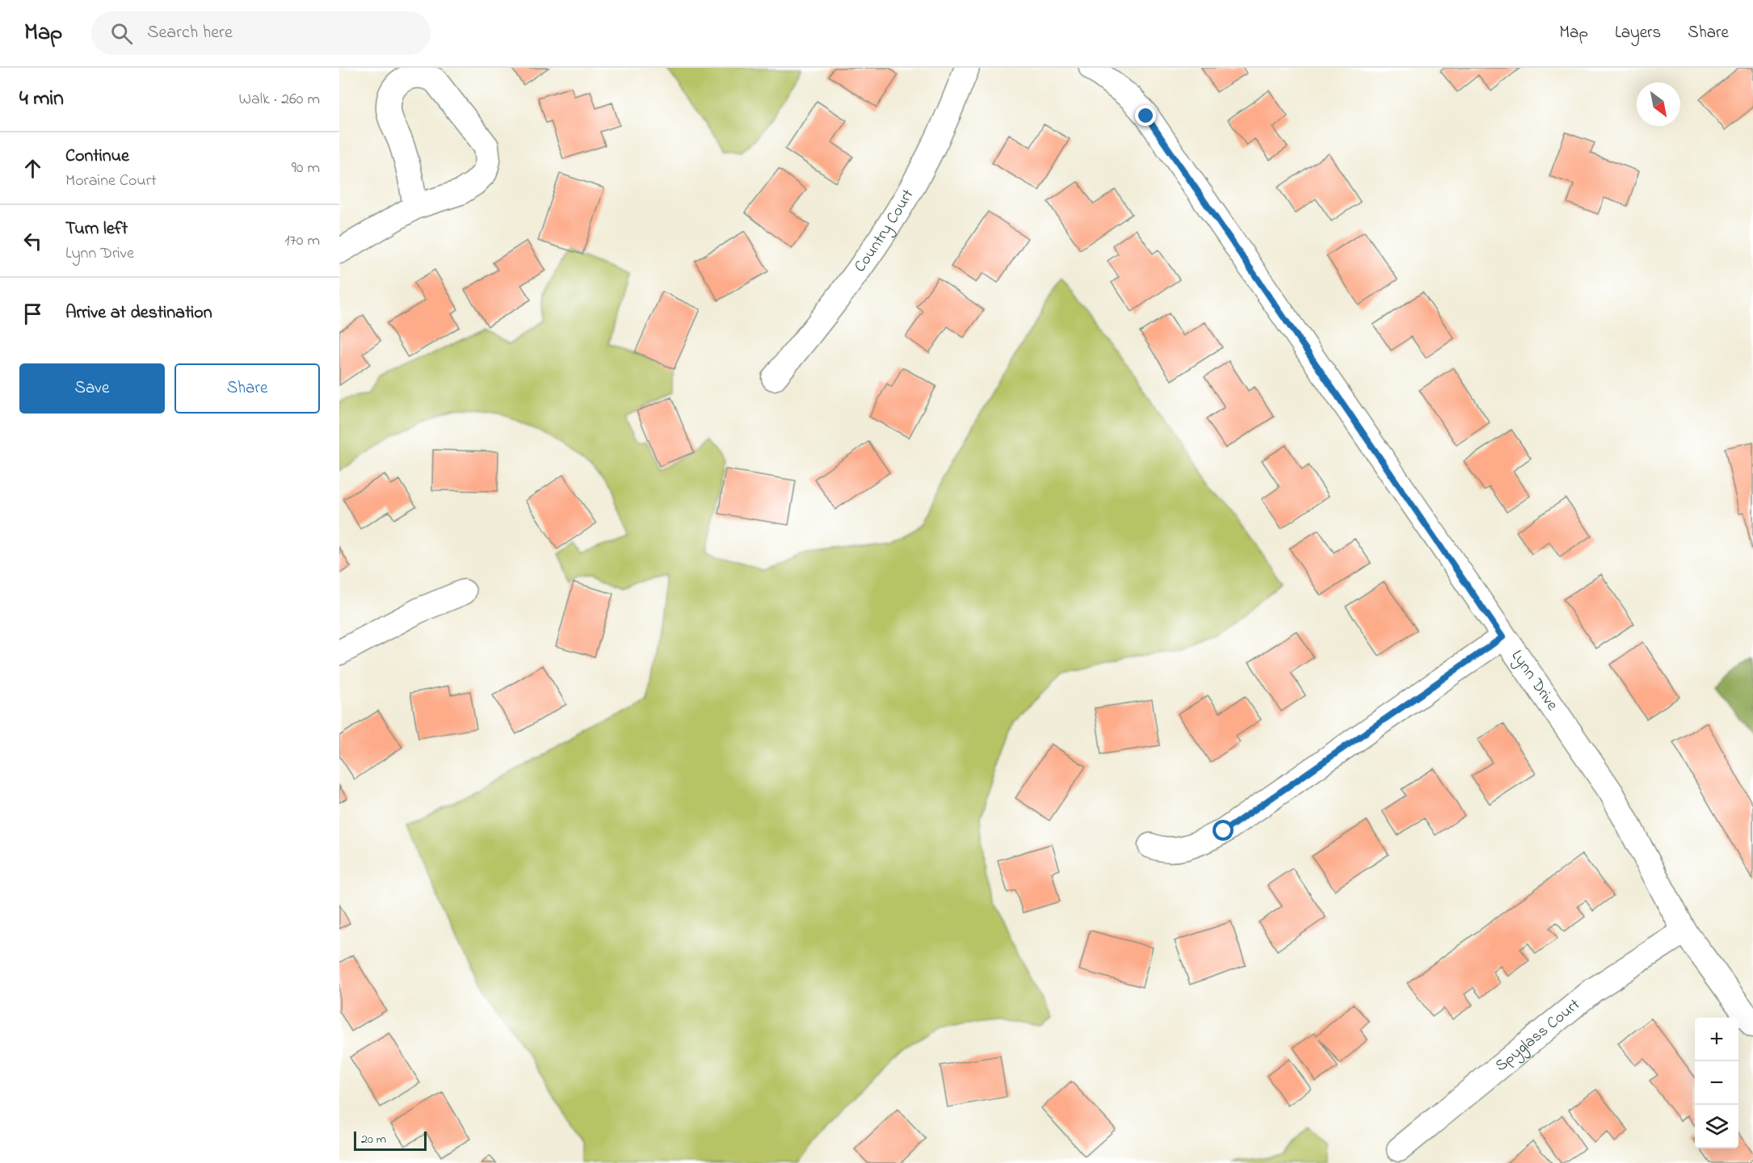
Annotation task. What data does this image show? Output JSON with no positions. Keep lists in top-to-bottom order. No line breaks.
{"streets":{"street":["Country Court","Lynn Drive","Spyglass Court"]},"crossings":[["Lynn Drive","Spyglass Court"]],"scale_bar":"20 m","north":"bottom right","page":{"header":"Map","search":"Search here","nav":["Map","Layers","Share"],"heading":["4 min","Walk · 260 m"],"list":[["Continue","Moraine Court","90 m"],["Turn left","Lynn Drive","170 m"],"Arrive at destination"],"buttons":["Save","Share"],"map_buttons":["+","−"],"scale":"20 m"}}
